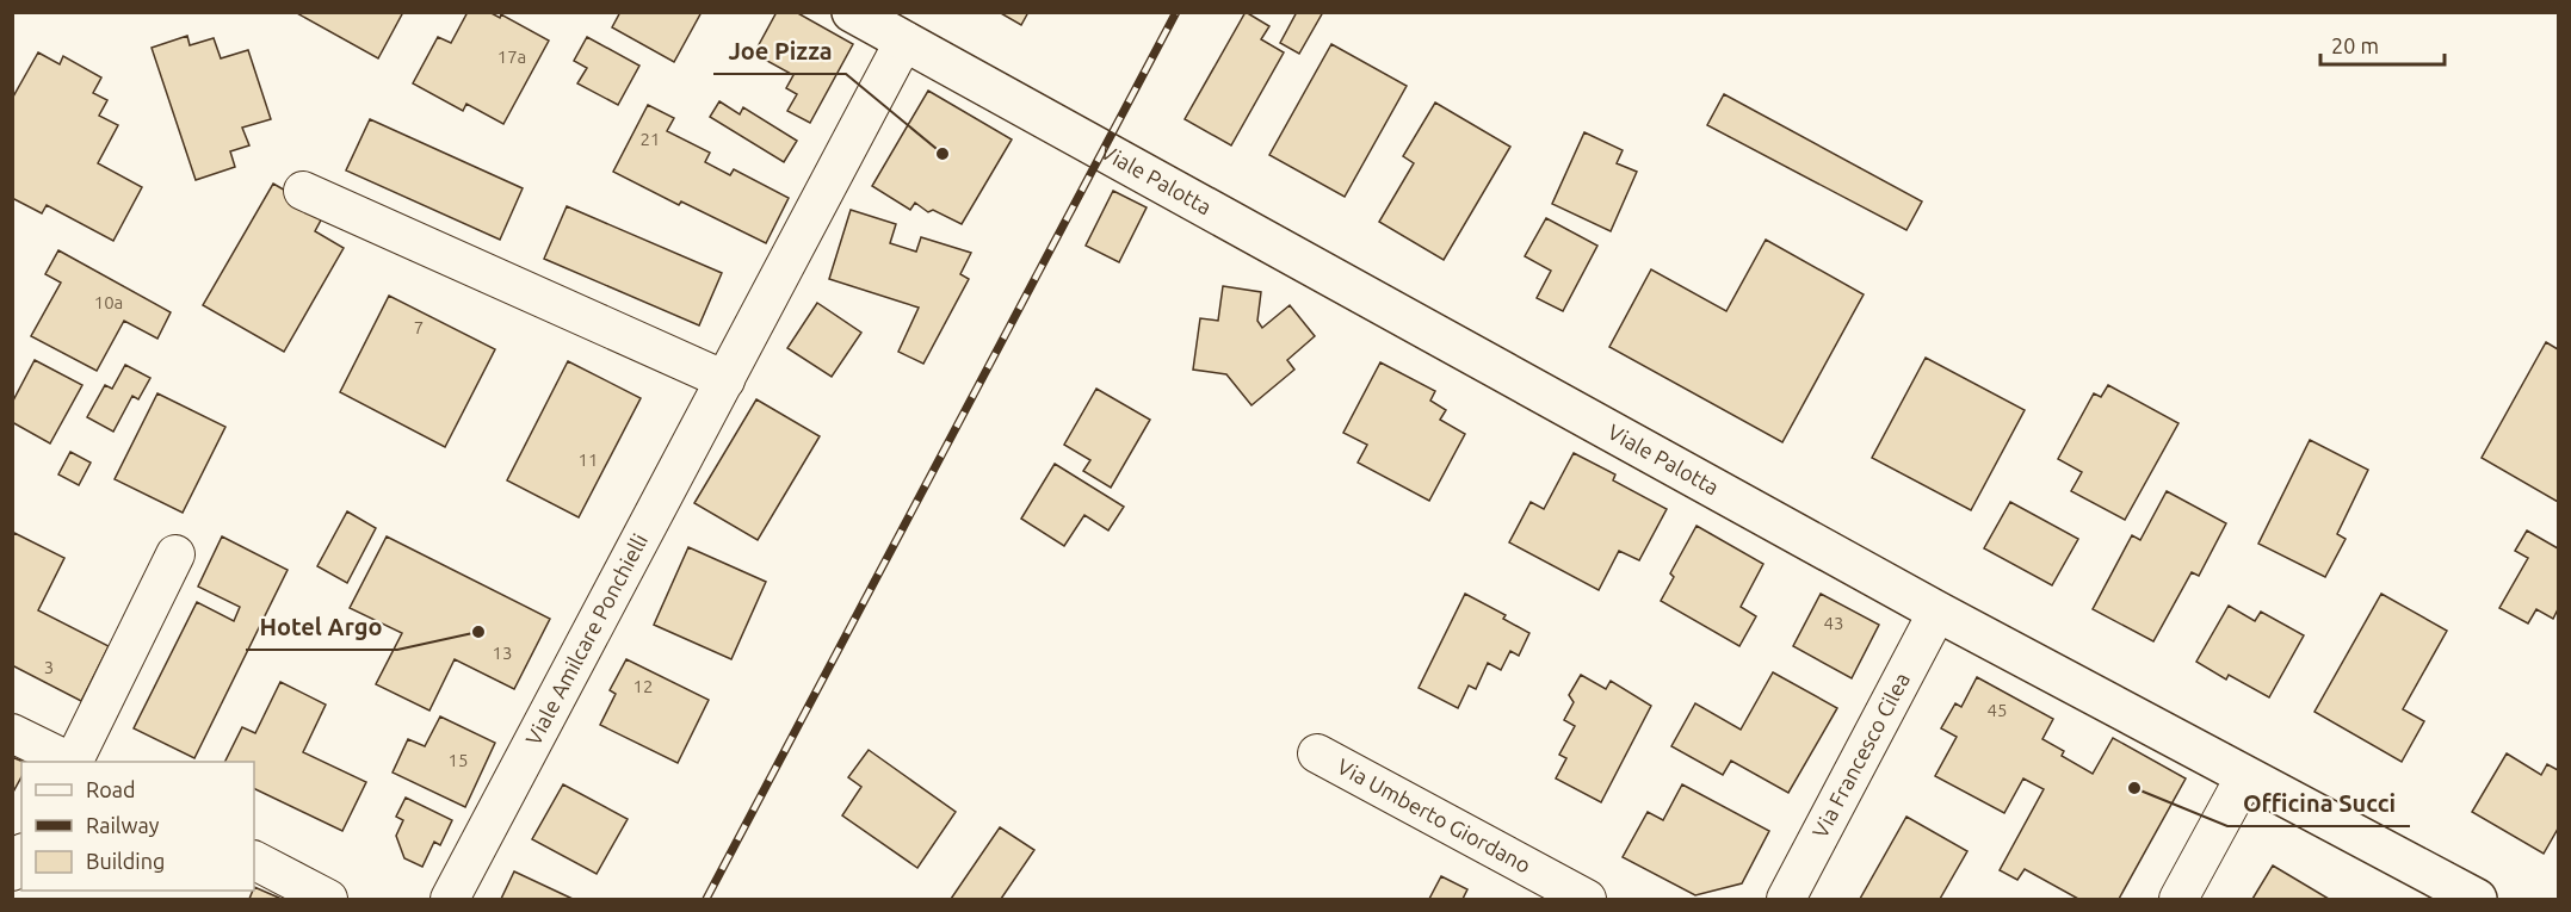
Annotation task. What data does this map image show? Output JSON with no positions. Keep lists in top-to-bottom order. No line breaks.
{"streets":{"street":["Viale Palotta","Viale Amilcare Ponchielli","Via Francesco Cilea","Via Umberto Giordano"]},"crossings":[["Viale Palotta","Viale Amilcare Ponchielli"],["Viale Palotta","Via Francesco Cilea"]],"places":["Joe Pizza","Hotel Argo","Officina Succi"],"house_numbers":["17a","21","10a","7","11","43","13","3","12","45","15"],"legend":["Road","Railway","Building"],"scale_bar":"20 m"}
